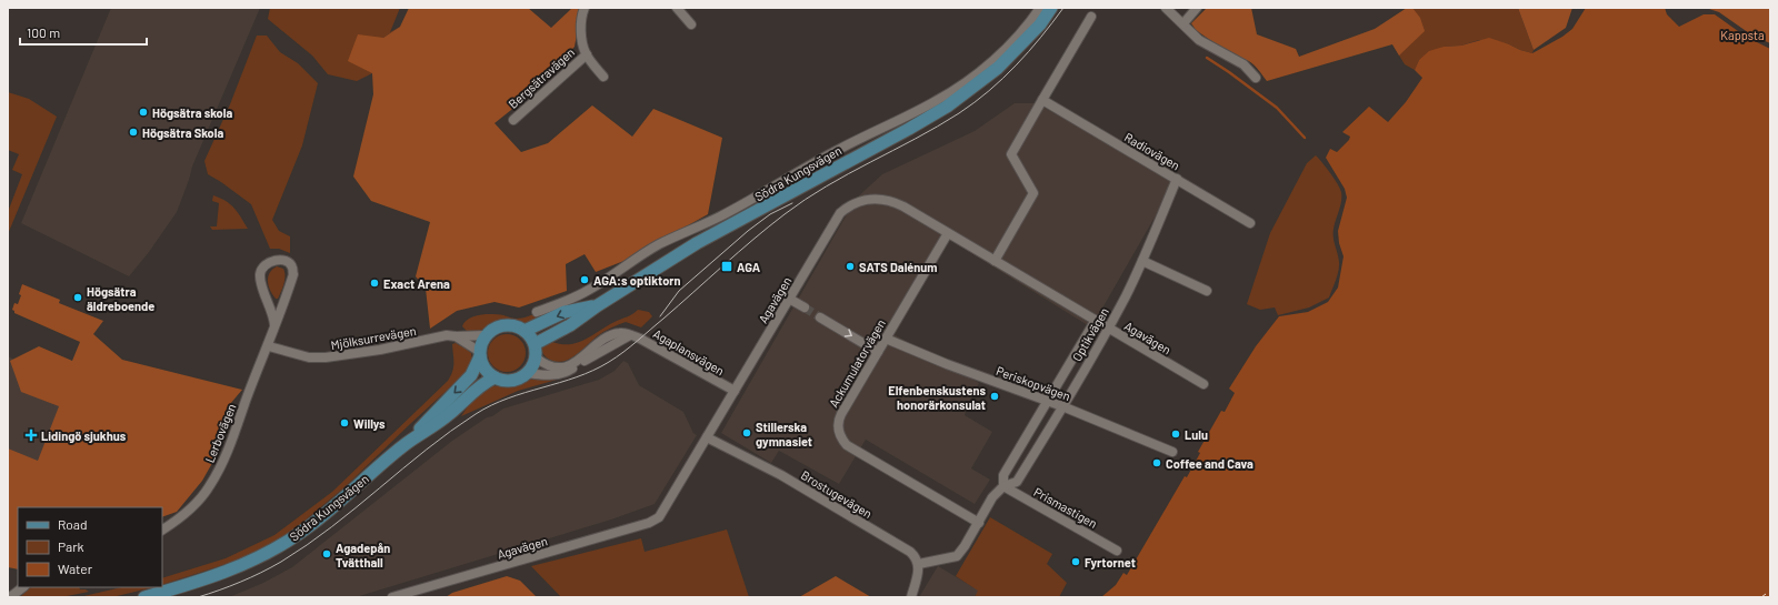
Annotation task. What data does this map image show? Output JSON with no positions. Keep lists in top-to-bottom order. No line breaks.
{"streets":{"main road":["Södra Kungsvägen"],"street":["Bergsätravägen","Radiovägen","Agavägen","Optikvägen","Mjölksurrevägen","Agaplansvägen","Ackumulatorvägen","Periskopvägen","Lerbovägen","Brostugevägen","Prismastigen"]},"crossings":[["Radiovägen","Optikvägen"],["Södra Kungsvägen","Mjölksurrevägen"],["Södra Kungsvägen","Agaplansvägen"],["Agavägen","Optikvägen"],["Agavägen","Agaplansvägen"],["Agavägen","Ackumulatorvägen"],["Agavägen","Brostugevägen"],["Optikvägen","Ackumulatorvägen"],["Optikvägen","Periskopvägen"],["Optikvägen","Brostugevägen"],["Optikvägen","Prismastigen"],["Mjölksurrevägen","Agaplansvägen"],["Mjölksurrevägen","Lerbovägen"],["Ackumulatorvägen","Periskopvägen"]],"parks":["Kappsta"],"places":{"other":["Högsätra skola","Högsätra Skola","SATS Dalénum","AGA:s optiktorn","Exact Arena","Högsätra äldreboende","Elfenbenskustens honorärkonsulat","Willys","Stillerska gymnasiet","Lulu","Coffee and Cava","Agadepån Tvätthall","Fyrtornet"],"transit":["AGA"],"health":["Lidingö sjukhus"]},"legend":["Road","Park","Water"],"scale_bar":"100 m"}
